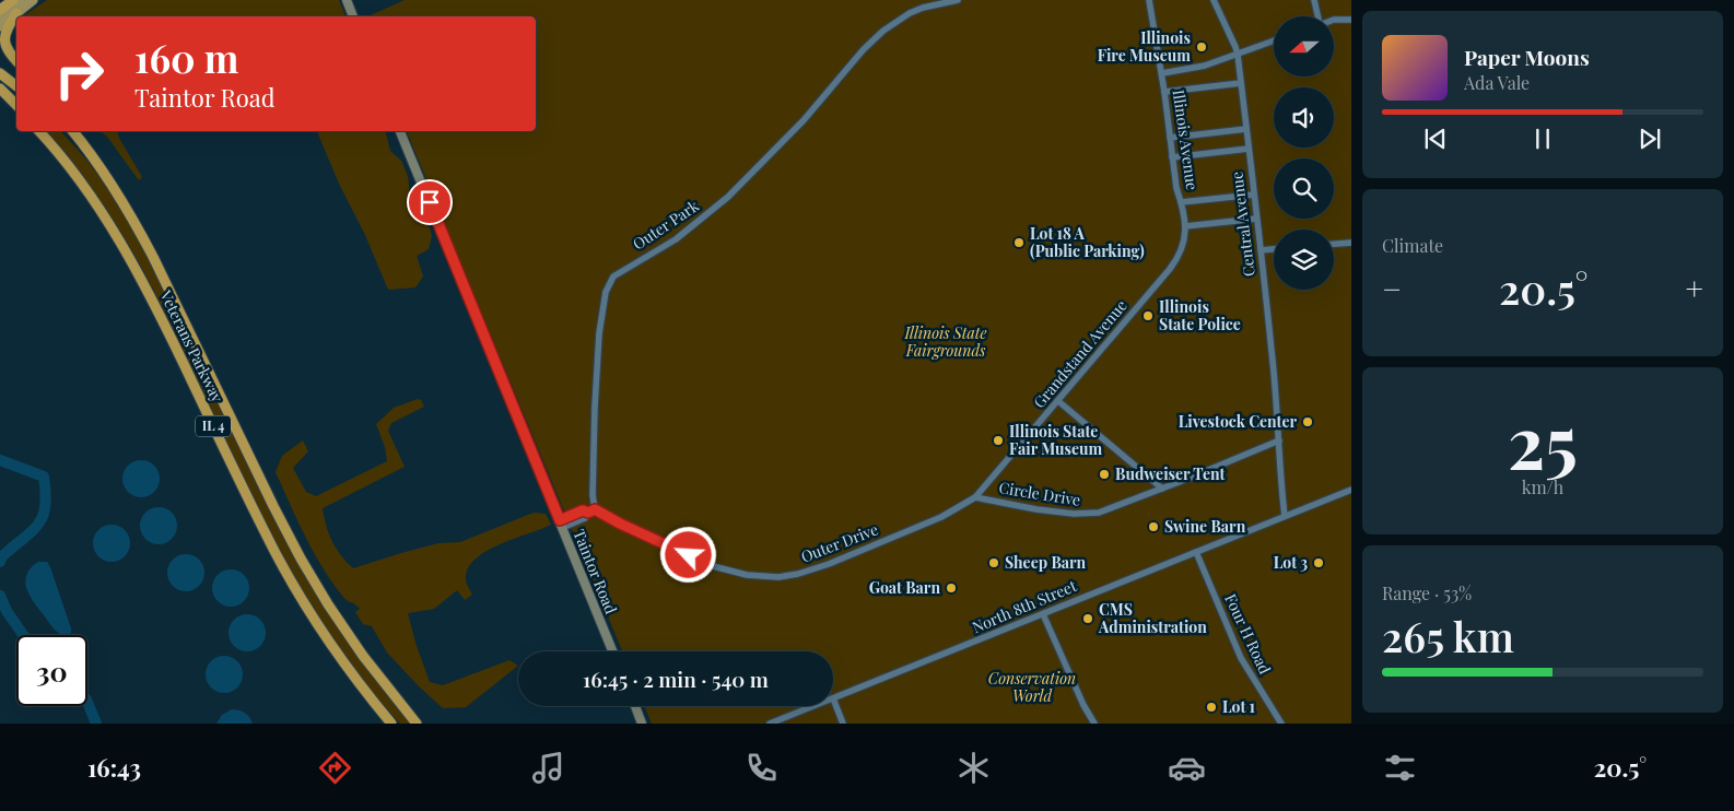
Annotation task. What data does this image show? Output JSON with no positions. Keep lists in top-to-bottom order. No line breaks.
{"streets":{"highway":["Veterans Parkway","IL 4"],"main road":["Taintor Road"],"street":["Illinois Avenue","Central Avenue","Outer Park","Grandstand Avenue","Circle Drive","Outer Drive","North 8th Street","Four H Road"]},"crossings":[["Illinois Avenue","Grandstand Avenue"],["Central Avenue","Circle Drive"],["Central Avenue","North 8th Street"],["Outer Park","Outer Drive"],["Grandstand Avenue","Circle Drive"],["Grandstand Avenue","Outer Drive"],["Circle Drive","Outer Drive"],["North 8th Street","Four H Road"]],"parks":["Illinois State Fairgrounds","Conservation World"],"places":["Illinois Fire Museum","Lot 18 A (Public Parking)","Illinois State Police","Livestock Center","Illinois State Fair Museum","Budweiser Tent","Swine Barn","Sheep Barn","Lot 3","Goat Barn","CMS Administration","Lot 1"],"north":"left","page":{"turn":["160 m","Taintor Road"],"song":["Paper Moons","Ada Vale"],"tile":["Climate",["25","km/h"],["Range · 53%","265 km"]],"heat":["−","20.5°","+"],"limit":"30","trip":"16:45 · 2 min · 540 m","tabs":["16:43","20.5°"]}}
